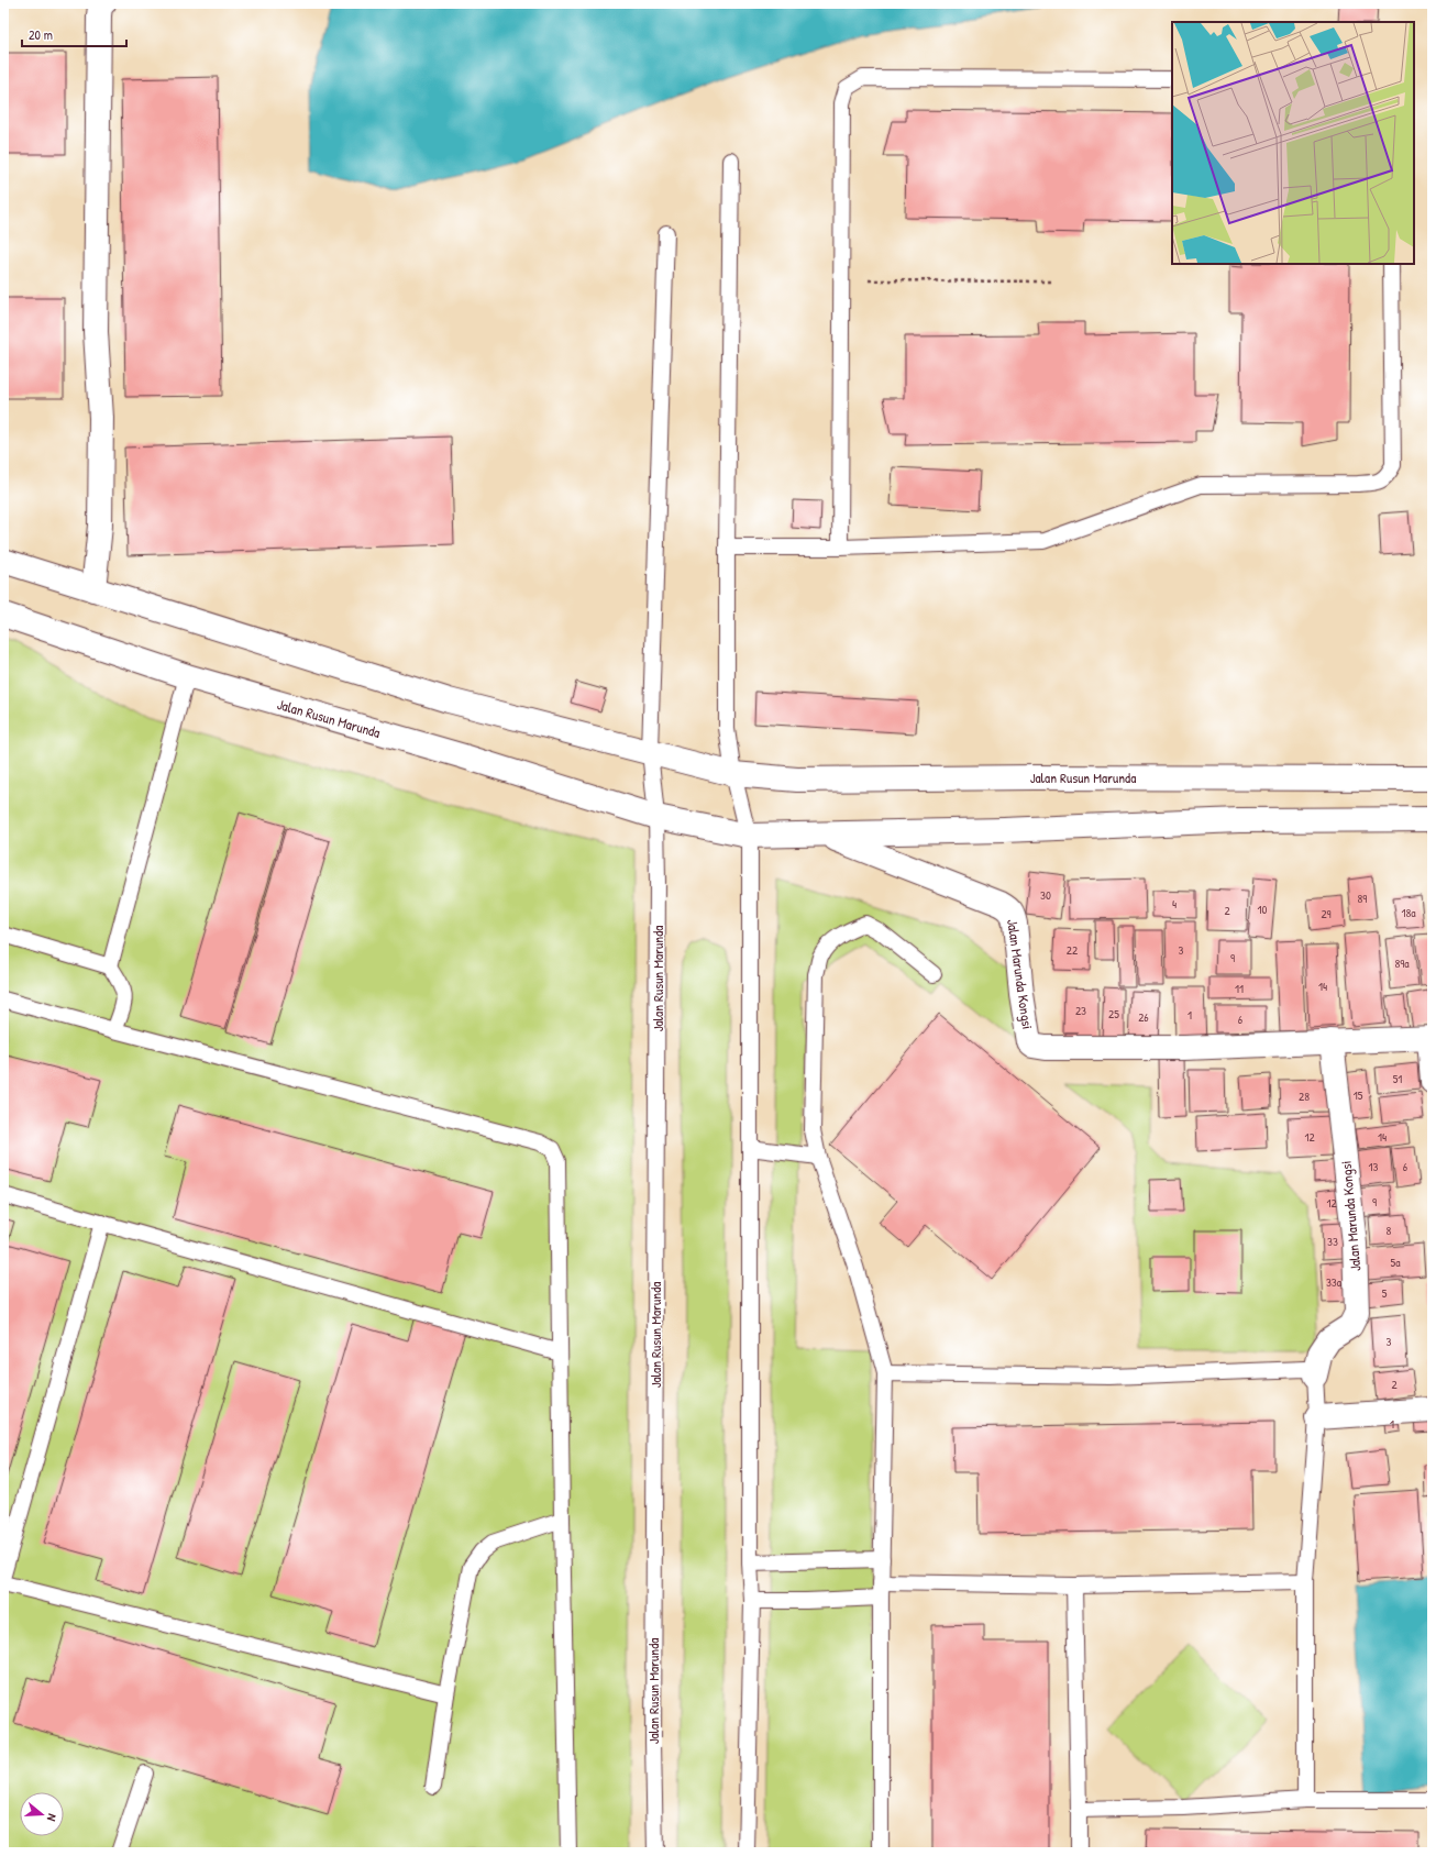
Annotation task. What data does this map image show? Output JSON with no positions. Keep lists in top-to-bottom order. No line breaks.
{"streets":{"street":["Jalan Rusun Marunda","Jalan Marunda Kongsi"]},"crossings":[["Jalan Rusun Marunda","Jalan Marunda Kongsi"]],"house_numbers":["30","89","4","10","2","18a","29","22","3","9","89a","14","11","23","25","1","26","6","51","15","28","12","14","13","6","9","12","8","33","5a","33a","5","3","2","1"],"scale_bar":"20 m","north":"right"}
